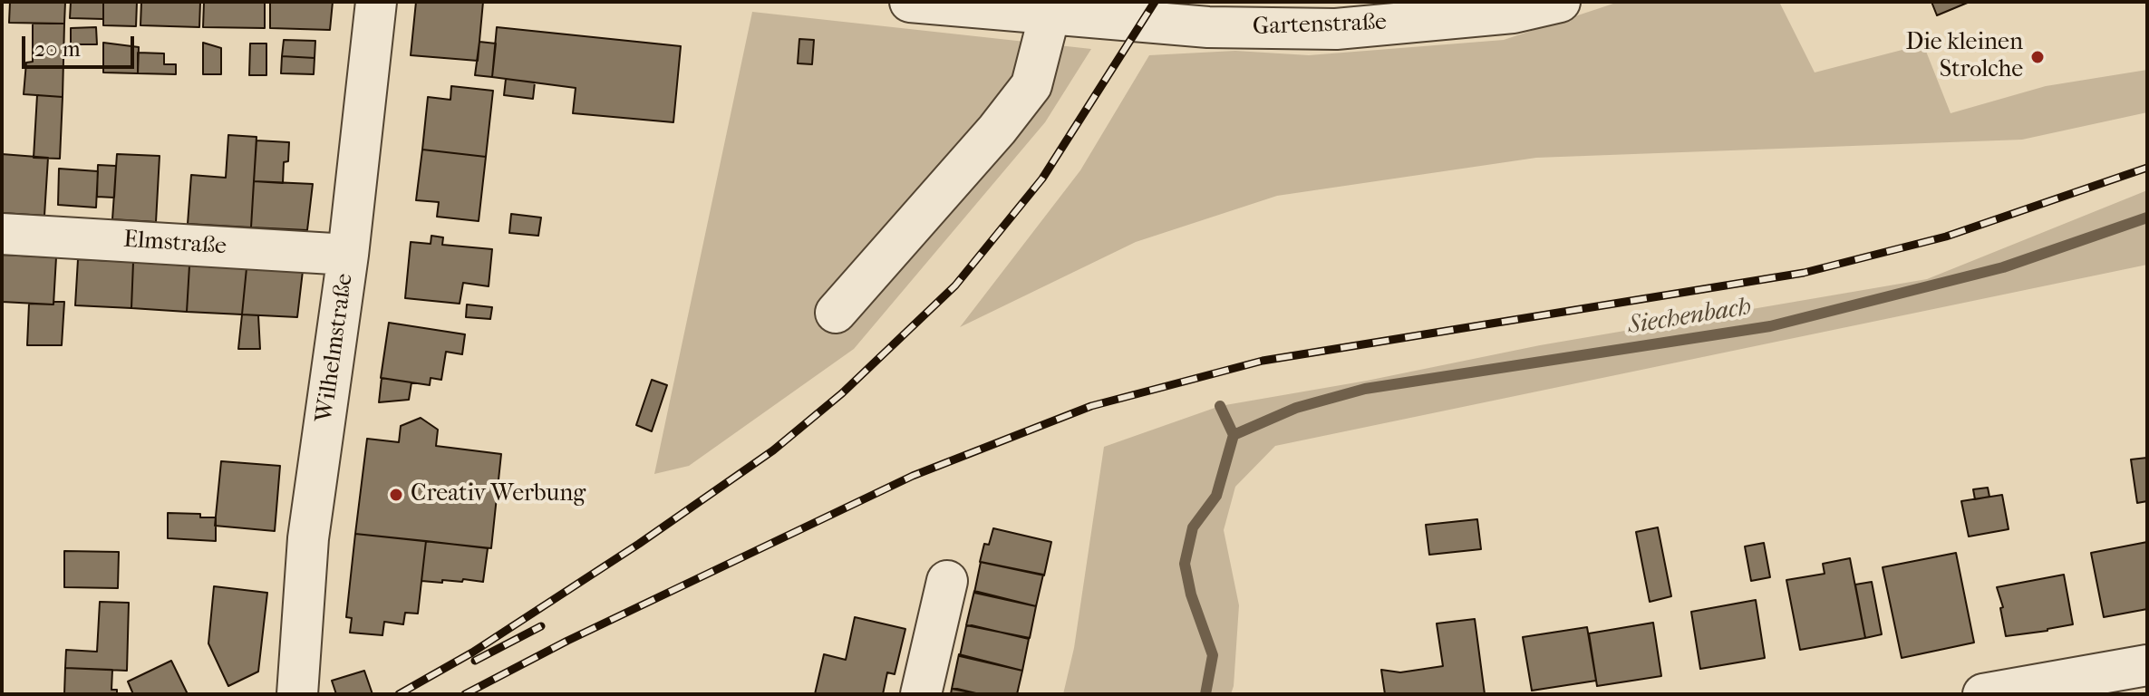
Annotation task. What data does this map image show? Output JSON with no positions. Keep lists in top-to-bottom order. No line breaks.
{"streets":{"street":["Gartenstraße","Elmstraße","Wilhelmstraße"]},"crossings":[["Elmstraße","Wilhelmstraße"]],"water":["Siechenbach"],"places":["Die kleinen Strolche","Creativ Werbung"],"scale_bar":"20 m"}
